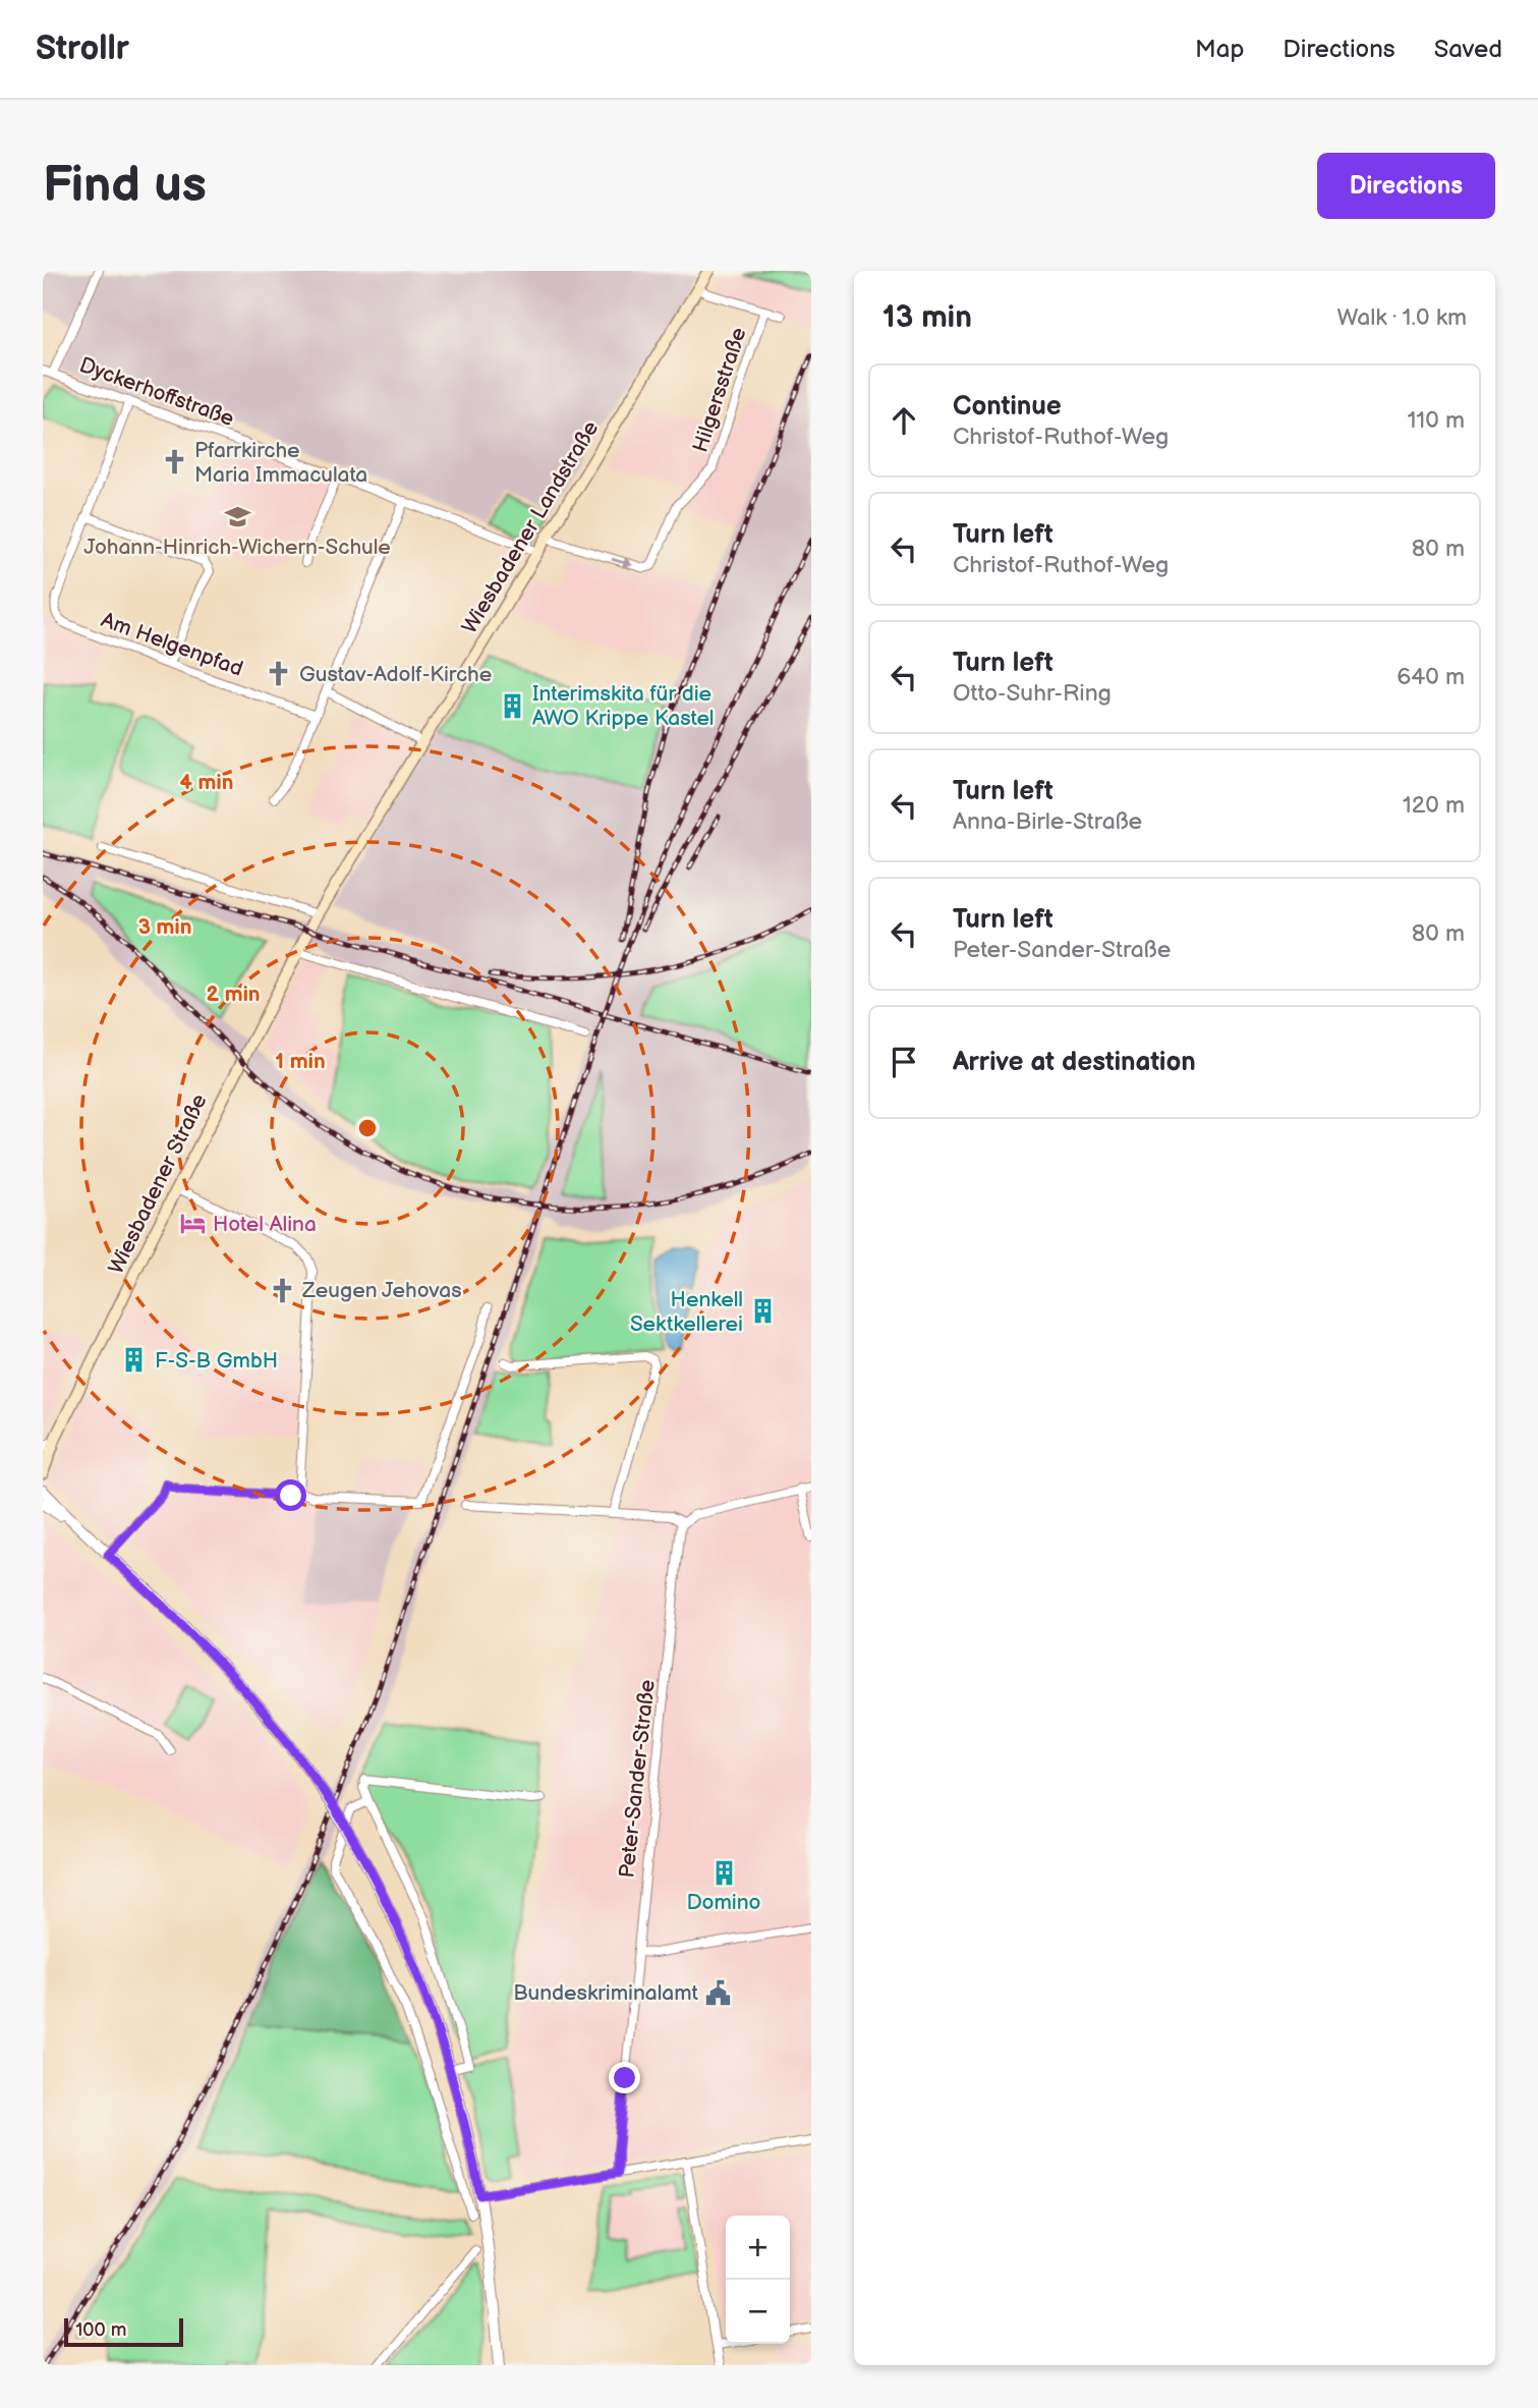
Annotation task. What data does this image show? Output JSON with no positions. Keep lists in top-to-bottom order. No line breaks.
{"streets":{"main road":["Wiesbadener Landstraße","Wiesbadener Straße"],"street":["Hilgersstraße","Dyckerhoffstraße","Am Helgenpfad","Peter-Sander-Straße"]},"crossings":[["Hilgersstraße","Wiesbadener Landstraße"],["Dyckerhoffstraße","Wiesbadener Landstraße"],["Wiesbadener Landstraße","Wiesbadener Straße"]],"places":{"church":["Pfarrkirche Maria Immaculata","Gustav-Adolf-Kirche","Zeugen Jehovas"],"school or university":["Johann-Hinrich-Wichern-Schule"],"building":["Interimskita für die AWO Krippe Kastel","Henkell Sektkellerei","F-S-B GmbH","Domino"],"hotel":["Hotel Alina"],"public building":["Bundeskriminalamt"]},"scale_bar":"100 m","page":{"header":"Strollr","nav":["Map","Directions","Saved"],"buttons":"Directions","title":"Find us","heading":["13 min","Walk · 1.0 km"],"list":[["Continue","Christof-Ruthof-Weg","110 m"],["Turn left","Christof-Ruthof-Weg","80 m"],["Turn left","Otto-Suhr-Ring","640 m"],["Turn left","Anna-Birle-Straße","120 m"],["Turn left","Peter-Sander-Straße","80 m"],"Arrive at destination"],"map_buttons":["+","−"],"scale":"100 m"},"rings":["4 min","3 min","2 min","1 min"]}
